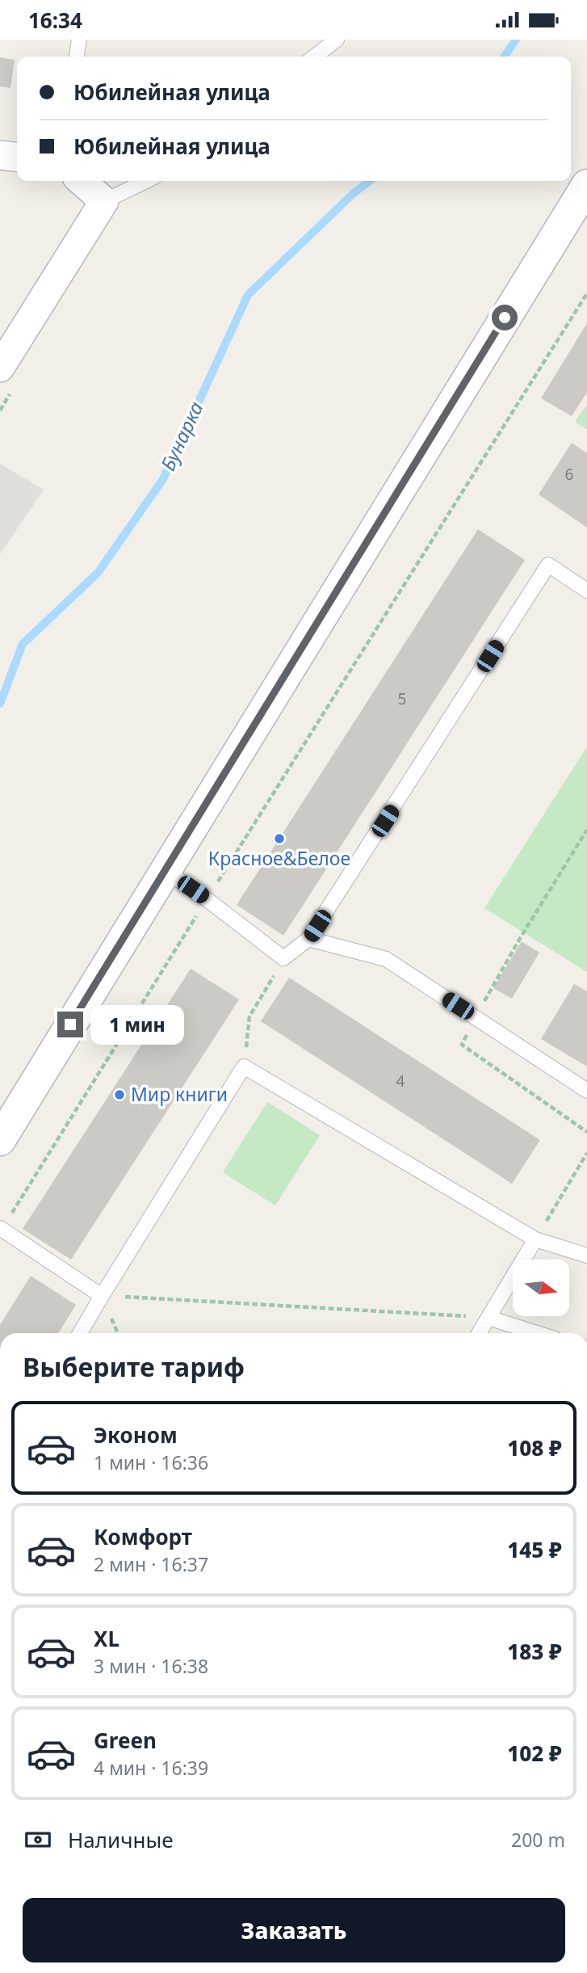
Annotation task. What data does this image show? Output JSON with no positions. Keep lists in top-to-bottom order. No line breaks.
{"water":["Бунарка"],"places":["Красное&Белое","Мир книги"],"house_numbers":["6","5","4"],"north":"right","page":{"status":"16:34","banner":["Юбилейная улица","Юбилейная улица"],"bubble":"1 мин","heading":"Выберите тариф","list":[{"name":"Эконом","note":"1 мин · 16:36","value":"108 ₽"},{"name":"Комфорт","note":"2 мин · 16:37","value":"145 ₽"},{"name":"XL","note":"3 мин · 16:38","value":"183 ₽"},{"name":"Green","note":"4 мин · 16:39","value":"102 ₽"}],"pay":["Наличные","200 m"],"buttons":"Заказать"}}
